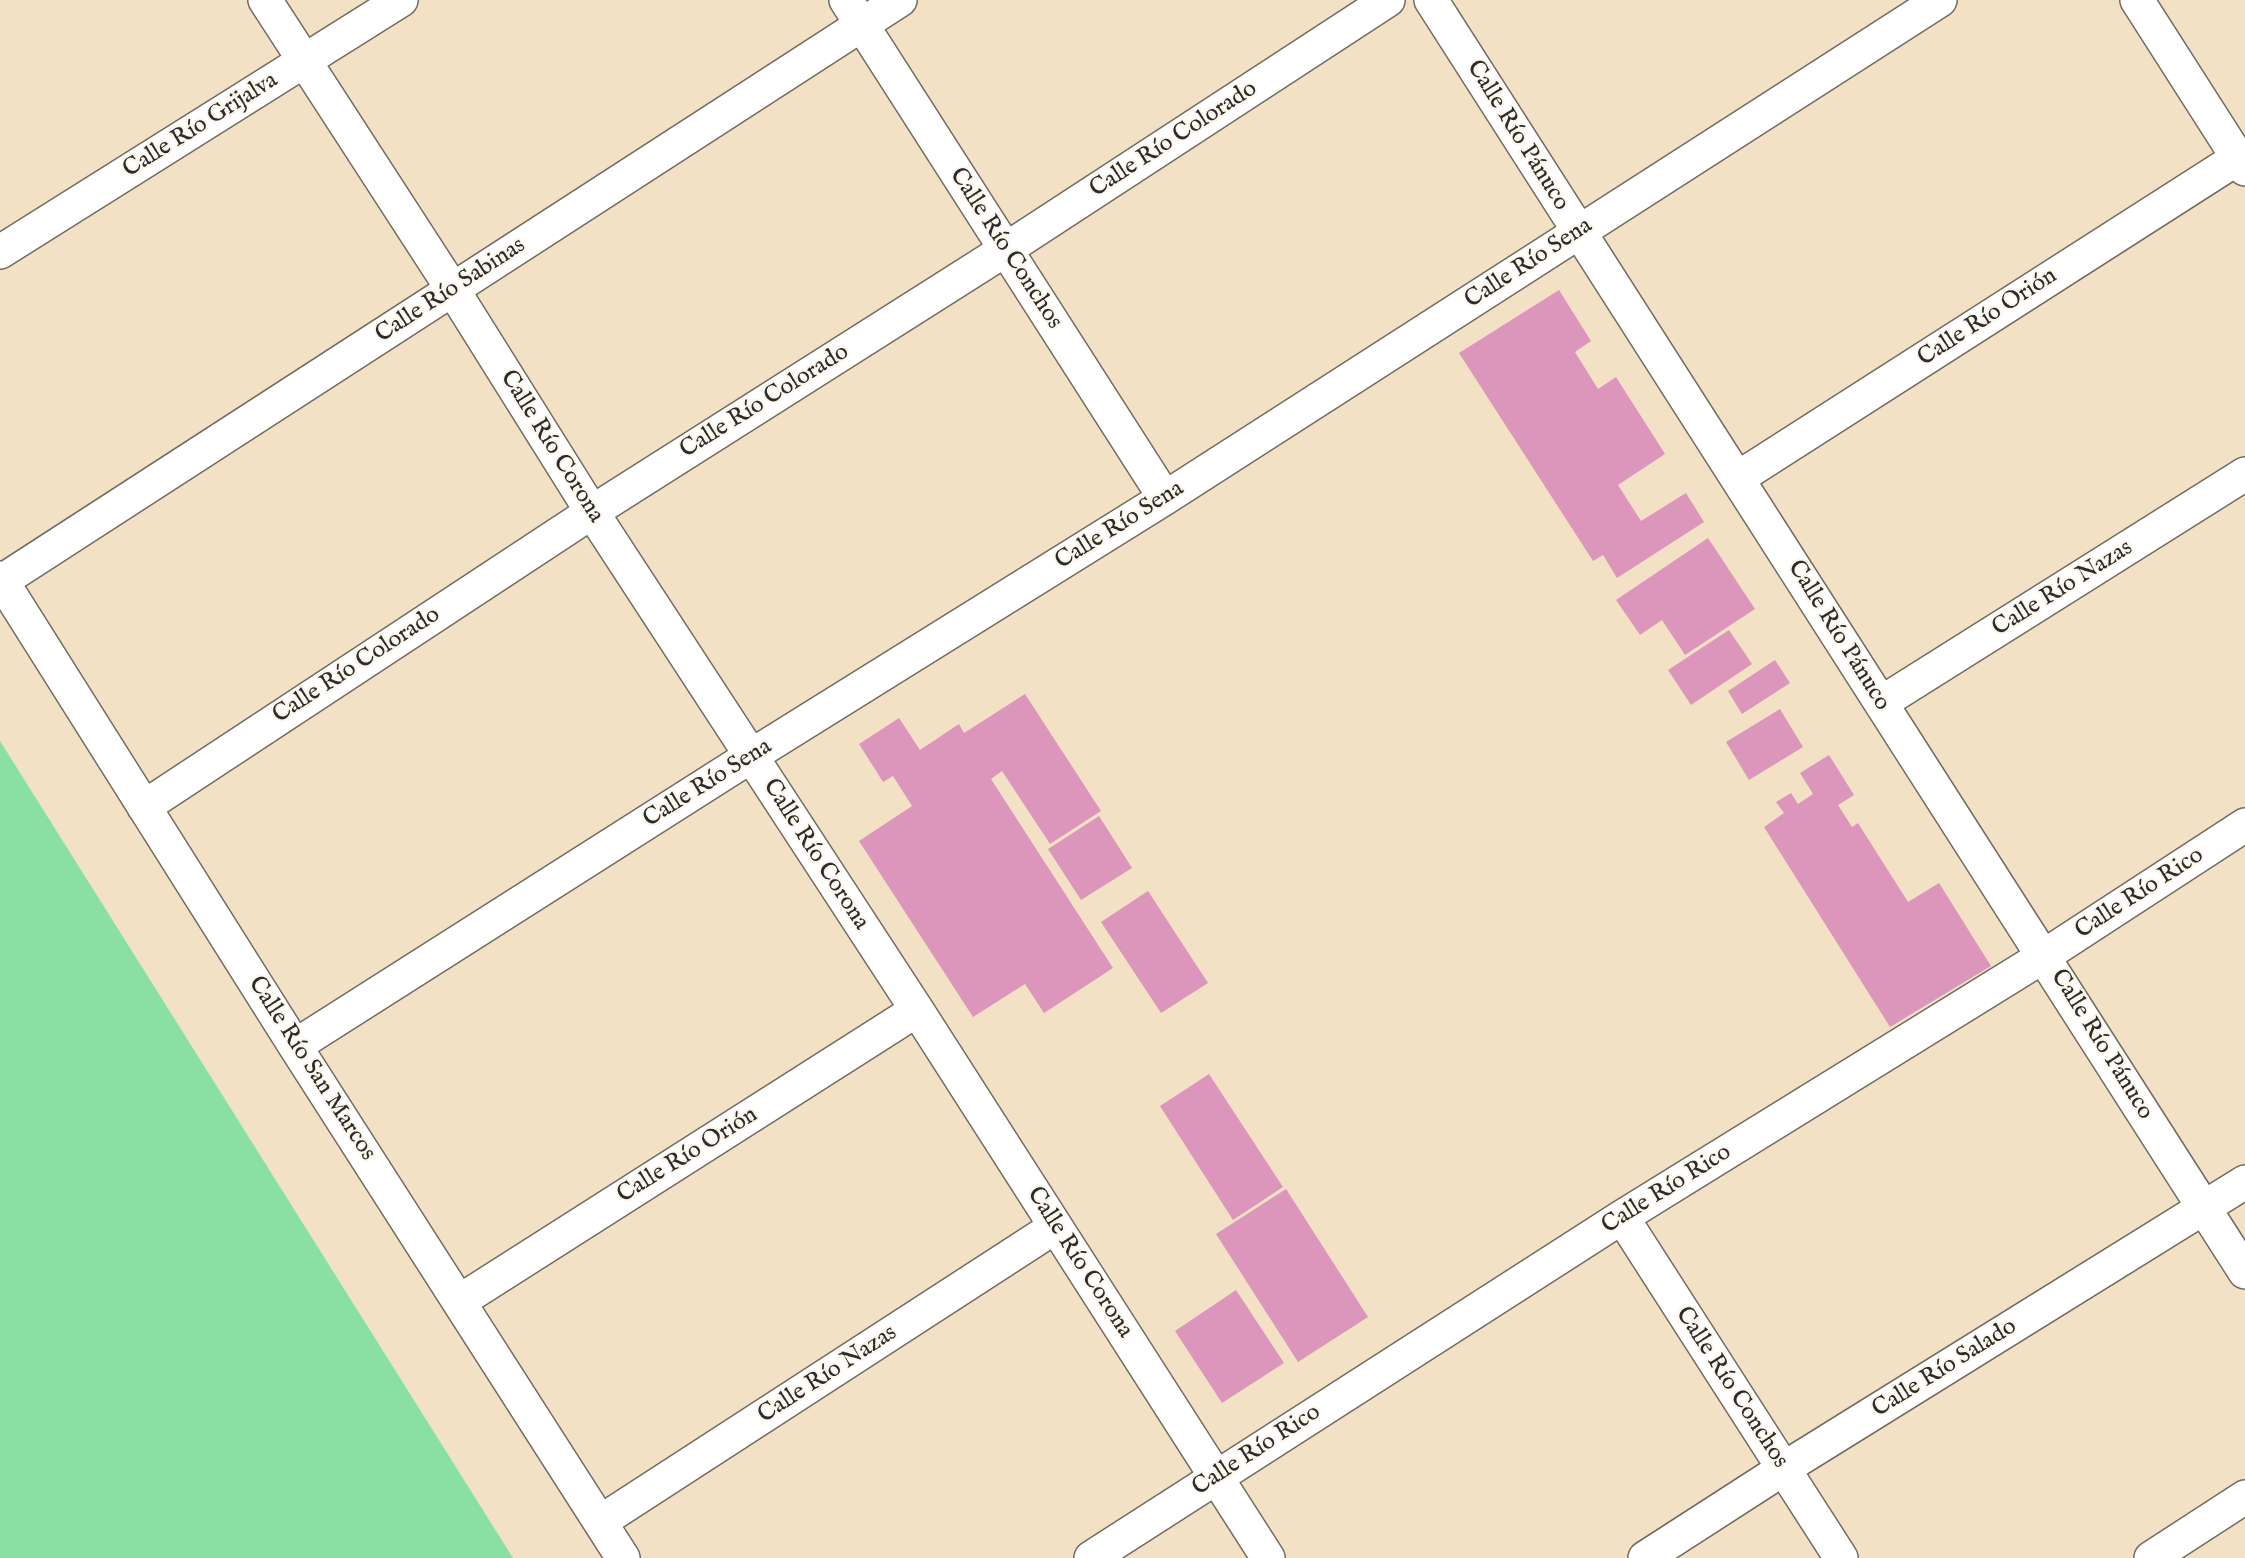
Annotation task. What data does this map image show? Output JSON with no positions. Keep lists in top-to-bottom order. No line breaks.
{"streets":{"street":["Calle Río Grijalva","Calle Río Pánuco","Calle Río Colorado","Calle Río Conchos","Calle Río Sena","Calle Río Sabinas","Calle Río Orión","Calle Río Corona","Calle Río Nazas","Calle Río Rico","Calle Río San Marcos","Calle Río Salado"]},"crossings":[["Calle Río Grijalva","Calle Río Corona"],["Calle Río Pánuco","Calle Río Sena"],["Calle Río Pánuco","Calle Río Orión"],["Calle Río Pánuco","Calle Río Nazas"],["Calle Río Pánuco","Calle Río Rico"],["Calle Río Pánuco","Calle Río Salado"],["Calle Río Colorado","Calle Río Conchos"],["Calle Río Colorado","Calle Río Corona"],["Calle Río Colorado","Calle Río San Marcos"],["Calle Río Conchos","Calle Río Sena"],["Calle Río Conchos","Calle Río Sabinas"],["Calle Río Conchos","Calle Río Rico"],["Calle Río Conchos","Calle Río Salado"],["Calle Río Sena","Calle Río Corona"],["Calle Río Sena","Calle Río San Marcos"],["Calle Río Sabinas","Calle Río Corona"],["Calle Río Sabinas","Calle Río San Marcos"],["Calle Río Orión","Calle Río Corona"],["Calle Río Orión","Calle Río San Marcos"],["Calle Río Corona","Calle Río Nazas"],["Calle Río Corona","Calle Río Rico"],["Calle Río Nazas","Calle Río San Marcos"]]}
